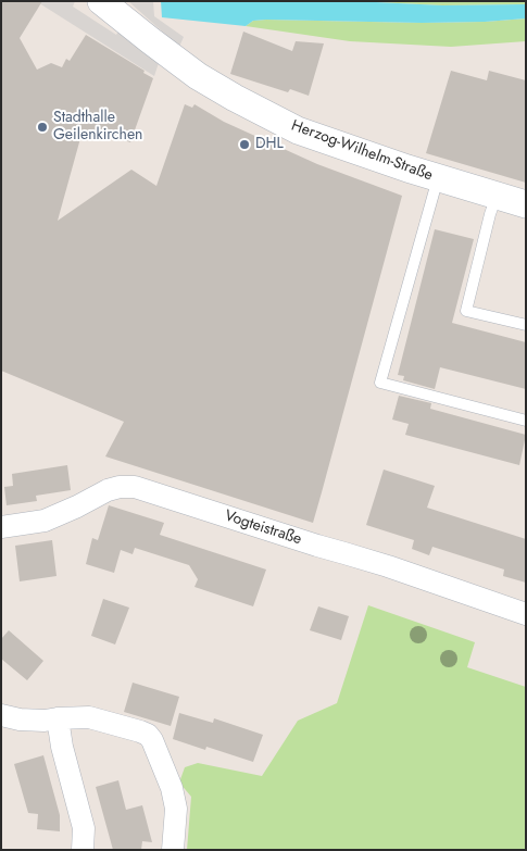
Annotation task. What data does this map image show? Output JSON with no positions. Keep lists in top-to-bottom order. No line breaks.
{"streets":{"street":["Herzog-Wilhelm-Straße","Vogteistraße"]},"places":["Stadthalle Geilenkirchen","DHL"]}
